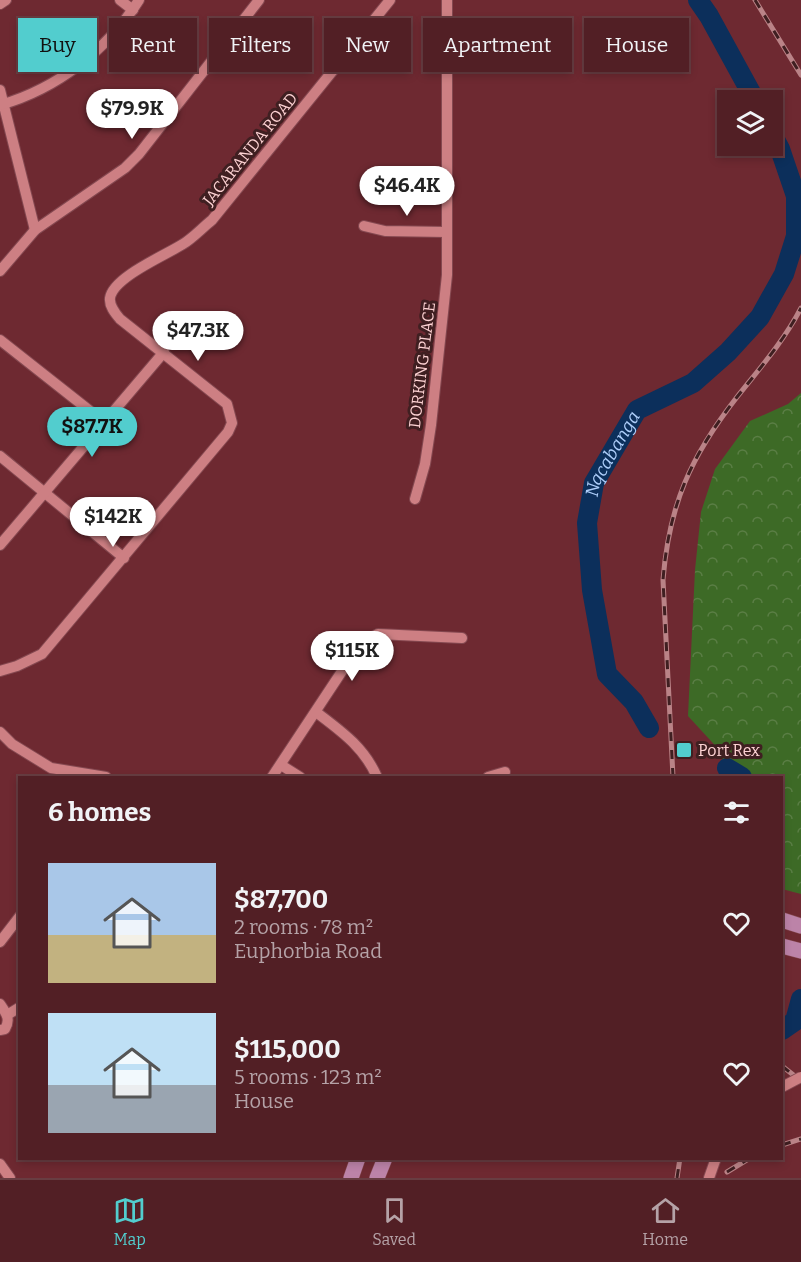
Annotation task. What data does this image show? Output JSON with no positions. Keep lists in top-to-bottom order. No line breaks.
{"streets":{"street":["JACARANDA ROAD","DORKING PLACE"]},"water":["Nqcabanga"],"places":{"transit":["Port Rex"]},"page":{"chip":["Buy","Rent","Filters","New","Apartment","House"],"price":["$79.9K","$46.4K","$47.3K","$87.7K","$142K","$115K"],"heading":"6 homes","list":[{"name":"$87,700","note":"2 rooms · 78 m² · Euphorbia Road"},{"name":"$115,000","note":"5 rooms · 123 m² · House"}],"tabs":["Map","Saved","Home"]}}
